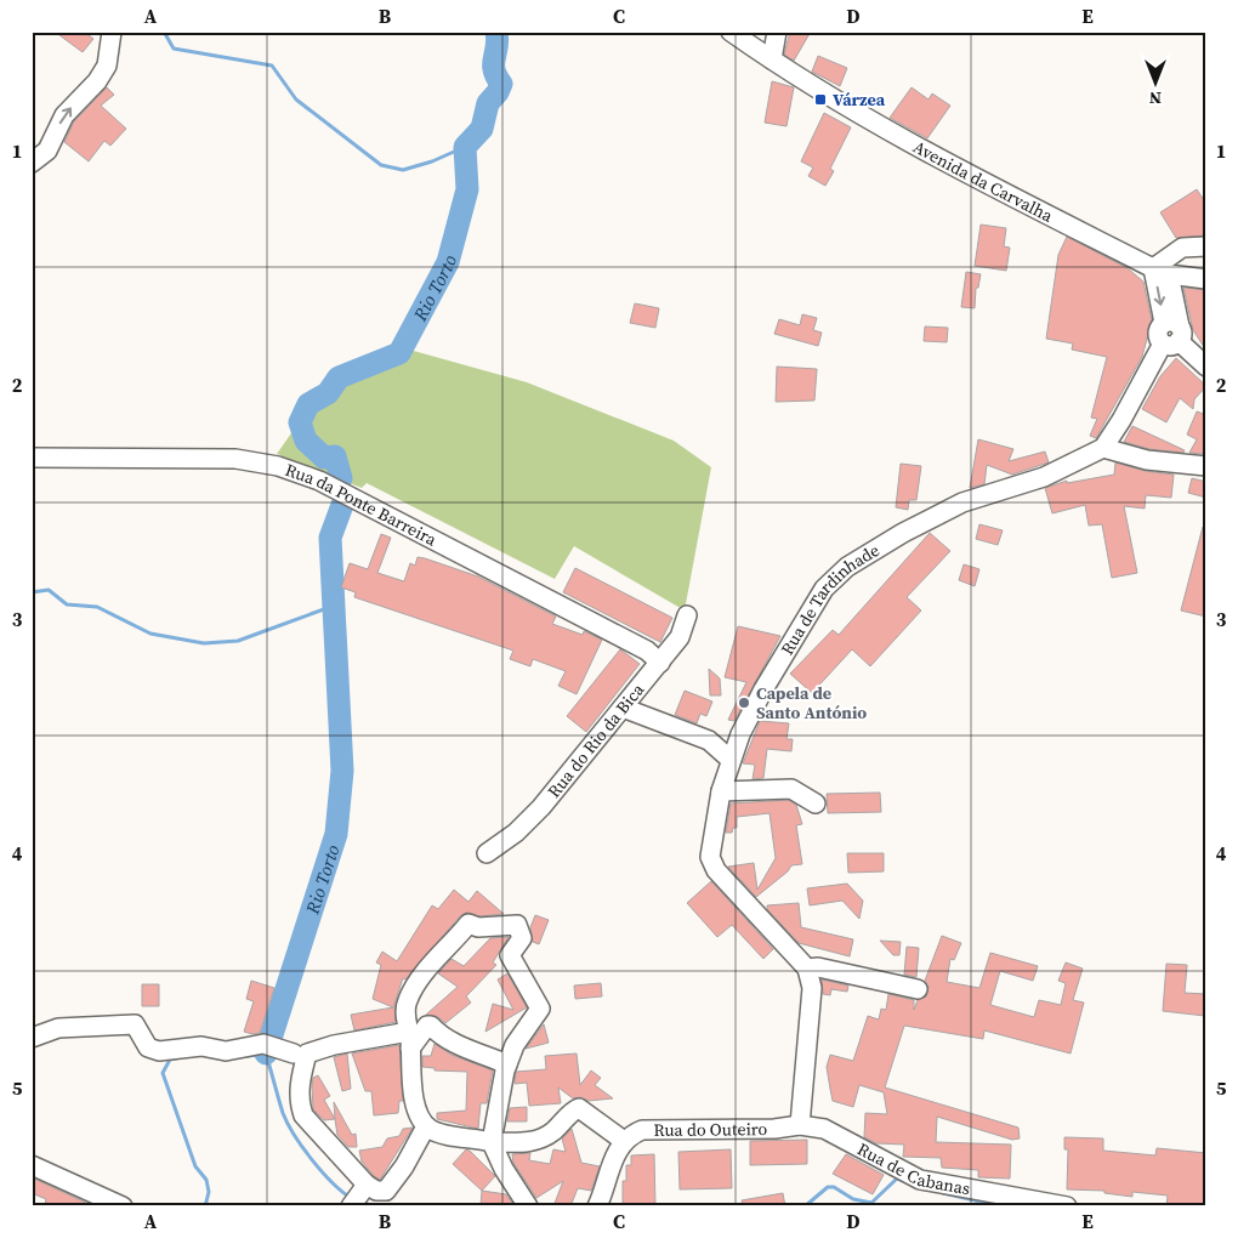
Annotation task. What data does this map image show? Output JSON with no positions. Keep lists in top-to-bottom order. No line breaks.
{"streets":{"street":["Avenida da Carvalha","Rua da Ponte Barreira","Rua de Tardinhade","Rua do Rio da Bica","Rua do Outeiro","Rua de Cabanas"]},"crossings":[["Rua da Ponte Barreira","Rua do Rio da Bica"],["Rua do Outeiro","Rua de Cabanas"]],"water":["Rio Torto"],"places":{"transit":["Várzea"],"other":["Capela de Santo António"]},"north":"bottom","grid":{"columns":["A","B","C","D","E"],"rows":["1","2","3","4","5"]}}
